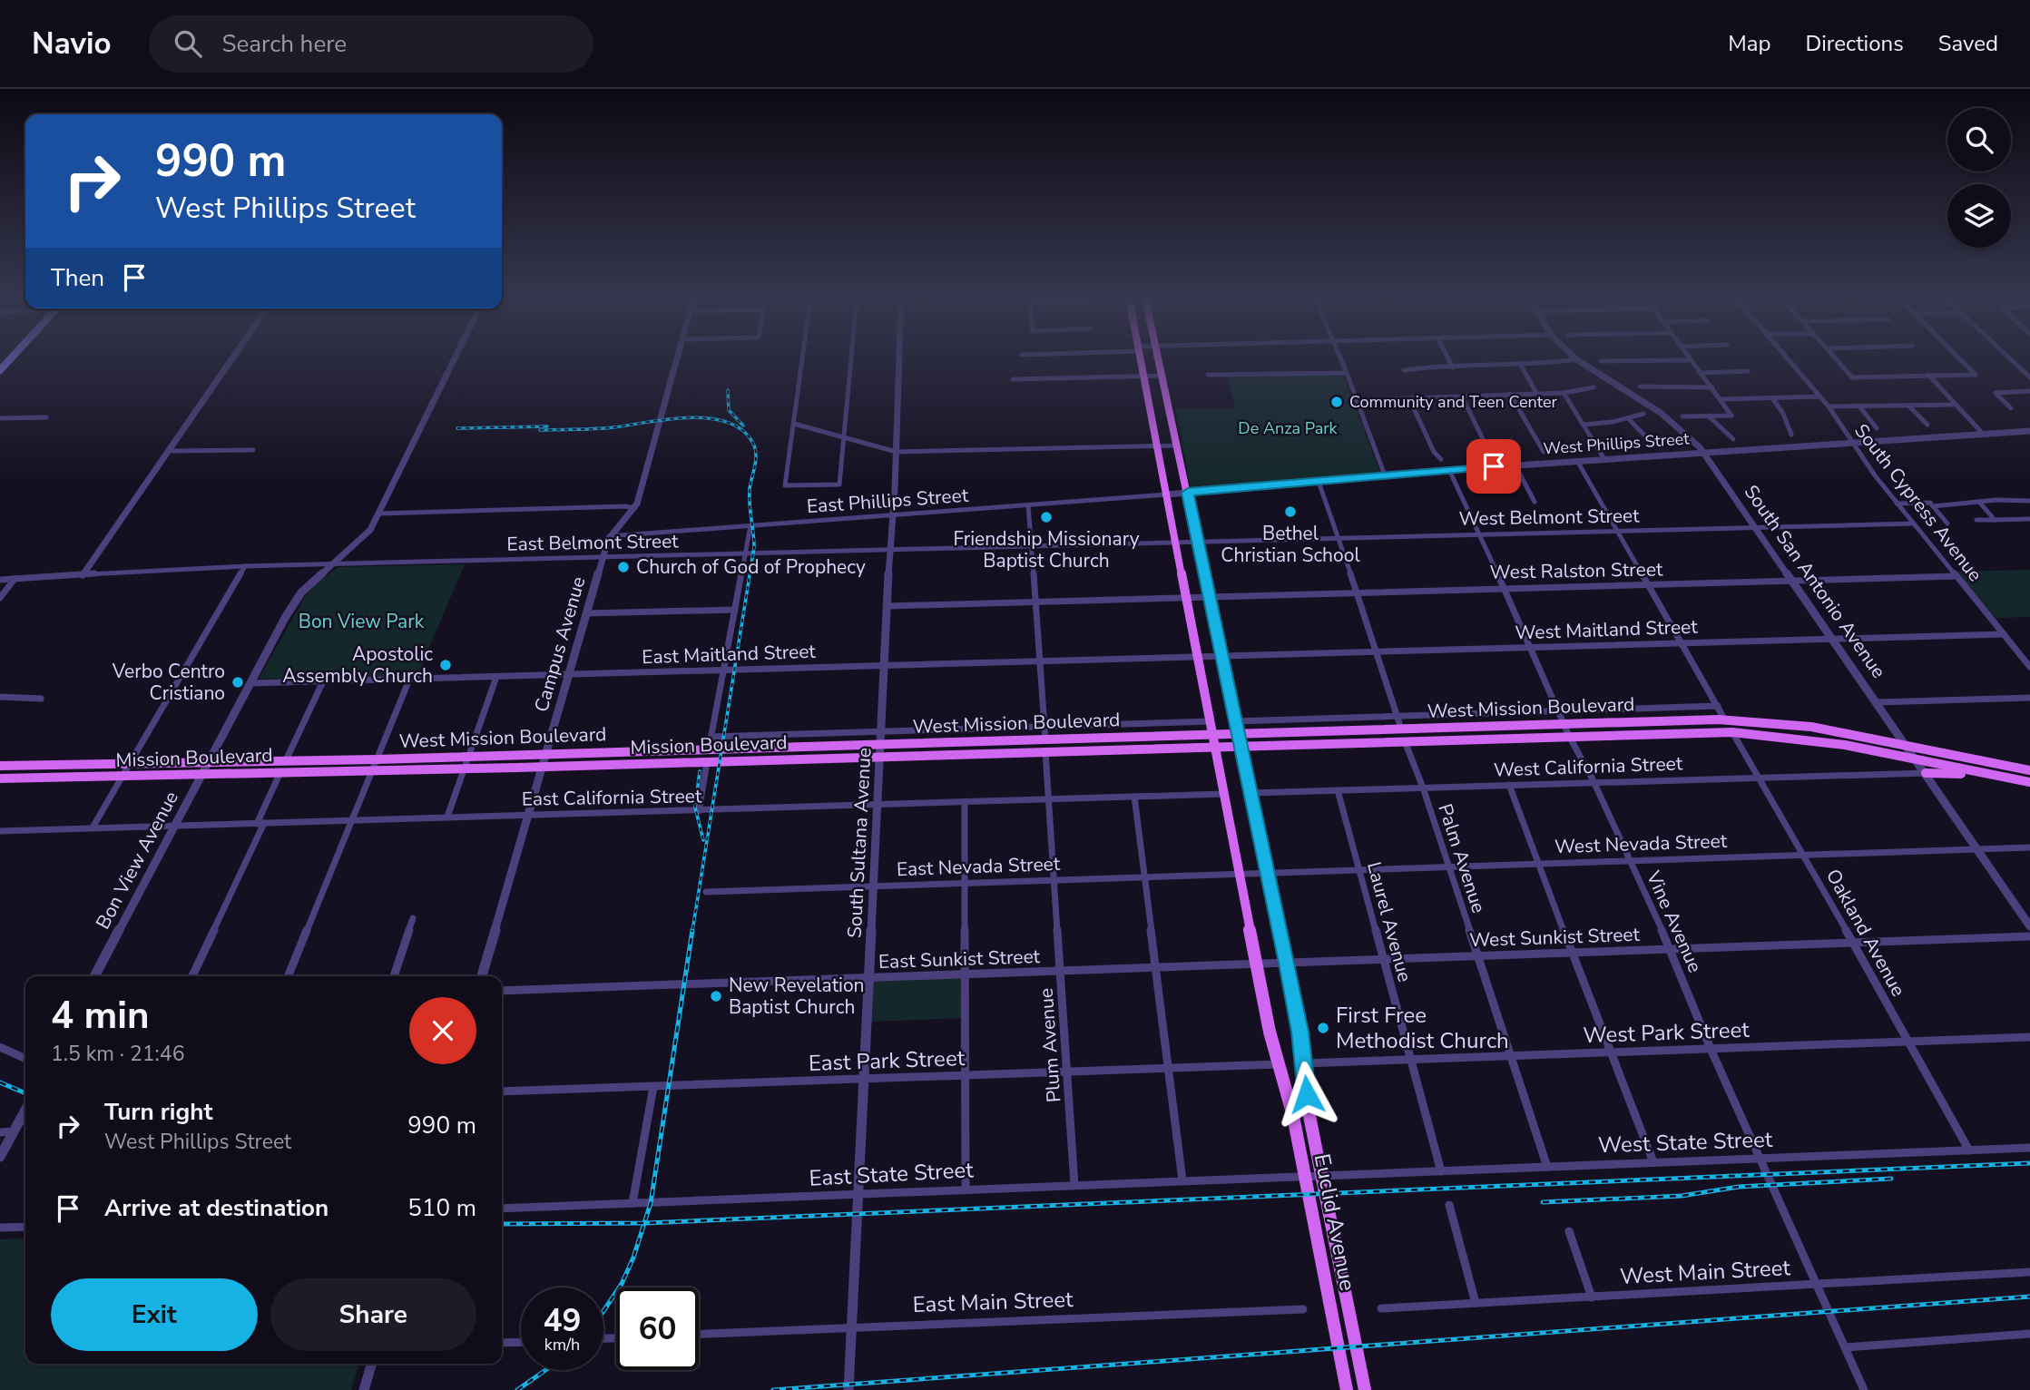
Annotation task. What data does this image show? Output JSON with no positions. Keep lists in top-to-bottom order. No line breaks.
{"streets":{"main road":["West Mission Boulevard","Mission Boulevard","Euclid Avenue"],"street":["West Phillips Street","East Phillips Street","South Cypress Avenue","West Belmont Street","East Belmont Street","West Ralston Street","South San Antonio Avenue","West Maitland Street","Campus Avenue","East Maitland Street","West California Street","East California Street","South Sultana Avenue","West Nevada Street","Palm Avenue","Bon View Avenue","East Nevada Street","Laurel Avenue","Vine Avenue","Oakland Avenue","West Sunkist Street","East Sunkist Street","West Park Street","Plum Avenue","East Park Street","West State Street","East State Street","West Main Street","East Main Street"]},"crossings":[["West Phillips Street","East Phillips Street"],["West Phillips Street","South Cypress Avenue"],["West Phillips Street","South San Antonio Avenue"],["West Phillips Street","Vine Avenue"],["West Phillips Street","Euclid Avenue"],["East Phillips Street","Campus Avenue"],["East Phillips Street","South Sultana Avenue"],["East Phillips Street","Euclid Avenue"],["South Cypress Avenue","West Belmont Street"],["South Cypress Avenue","West Ralston Street"],["South Cypress Avenue","West Maitland Street"],["West Belmont Street","East Belmont Street"],["West Belmont Street","South San Antonio Avenue"],["West Belmont Street","Vine Avenue"],["West Belmont Street","Euclid Avenue"],["East Belmont Street","Campus Avenue"],["East Belmont Street","South Sultana Avenue"],["East Belmont Street","Bon View Avenue"],["East Belmont Street","Euclid Avenue"],["West Ralston Street","South San Antonio Avenue"],["West Ralston Street","South Sultana Avenue"],["West Ralston Street","Vine Avenue"],["West Ralston Street","Euclid Avenue"],["South San Antonio Avenue","West Maitland Street"],["South San Antonio Avenue","West Mission Boulevard"],["South San Antonio Avenue","West California Street"],["South San Antonio Avenue","West Nevada Street"],["West Maitland Street","East Maitland Street"],["West Maitland Street","Vine Avenue"],["West Maitland Street","Euclid Avenue"],["Campus Avenue","East Maitland Street"],["Campus Avenue","West Mission Boulevard"],["Campus Avenue","Mission Boulevard"],["Campus Avenue","East California Street"],["East Maitland Street","South Sultana Avenue"],["East Maitland Street","Bon View Avenue"],["East Maitland Street","Euclid Avenue"],["West Mission Boulevard","Mission Boulevard"],["West Mission Boulevard","South Sultana Avenue"],["West Mission Boulevard","Palm Avenue"],["West Mission Boulevard","Bon View Avenue"],["West Mission Boulevard","Vine Avenue"],["West Mission Boulevard","Oakland Avenue"],["West Mission Boulevard","Euclid Avenue"],["Mission Boulevard","South Sultana Avenue"],["Mission Boulevard","Bon View Avenue"],["Mission Boulevard","Plum Avenue"],["Mission Boulevard","Euclid Avenue"],["West California Street","Palm Avenue"],["West California Street","Laurel Avenue"],["West California Street","Vine Avenue"],["West California Street","Oakland Avenue"],["West California Street","Euclid Avenue"],["East California Street","South Sultana Avenue"],["East California Street","Bon View Avenue"],["East California Street","Plum Avenue"],["East California Street","Euclid Avenue"],["South Sultana Avenue","East Nevada Street"],["South Sultana Avenue","East Sunkist Street"],["South Sultana Avenue","East Park Street"],["South Sultana Avenue","East State Street"],["South Sultana Avenue","East Main Street"],["West Nevada Street","Palm Avenue"],["West Nevada Street","East Nevada Street"],["West Nevada Street","Laurel Avenue"],["West Nevada Street","Vine Avenue"],["West Nevada Street","Oakland Avenue"],["West Nevada Street","Euclid Avenue"],["Palm Avenue","West Sunkist Street"],["Palm Avenue","West Park Street"],["Palm Avenue","West State Street"],["East Nevada Street","Plum Avenue"],["East Nevada Street","Euclid Avenue"],["Laurel Avenue","West Sunkist Street"],["Laurel Avenue","West Park Street"],["Laurel Avenue","West State Street"],["Vine Avenue","West Sunkist Street"],["Vine Avenue","West Park Street"],["Vine Avenue","West State Street"],["Vine Avenue","West Main Street"],["Oakland Avenue","West Sunkist Street"],["Oakland Avenue","West Park Street"],["Oakland Avenue","West State Street"],["West Sunkist Street","East Sunkist Street"],["West Sunkist Street","Euclid Avenue"],["East Sunkist Street","Plum Avenue"],["East Sunkist Street","Euclid Avenue"],["West Park Street","Euclid Avenue"],["Plum Avenue","East Park Street"],["Plum Avenue","East State Street"],["East Park Street","Euclid Avenue"],["West State Street","East State Street"]],"parks":["De Anza Park","Bon View Park"],"places":["Community and Teen Center","Bethel Christian School","Friendship Missionary Baptist Church","Church of God of Prophecy","Apostolic Assembly Church","Verbo Centro Cristiano","New Revelation Baptist Church","First Free Methodist Church"],"page":{"header":"Navio","search":"Search here","nav":["Map","Directions","Saved"],"turn":["990 m","West Phillips Street"],"then":"Then","heading":["4 min","1.5 km · 21:46"],"list":[{"name":"Turn right","note":"West Phillips Street","value":"990 m"},{"name":"Arrive at destination","value":"510 m"}],"buttons":["Exit","Share"],"speed":"49 km/h","limit":"60"}}
